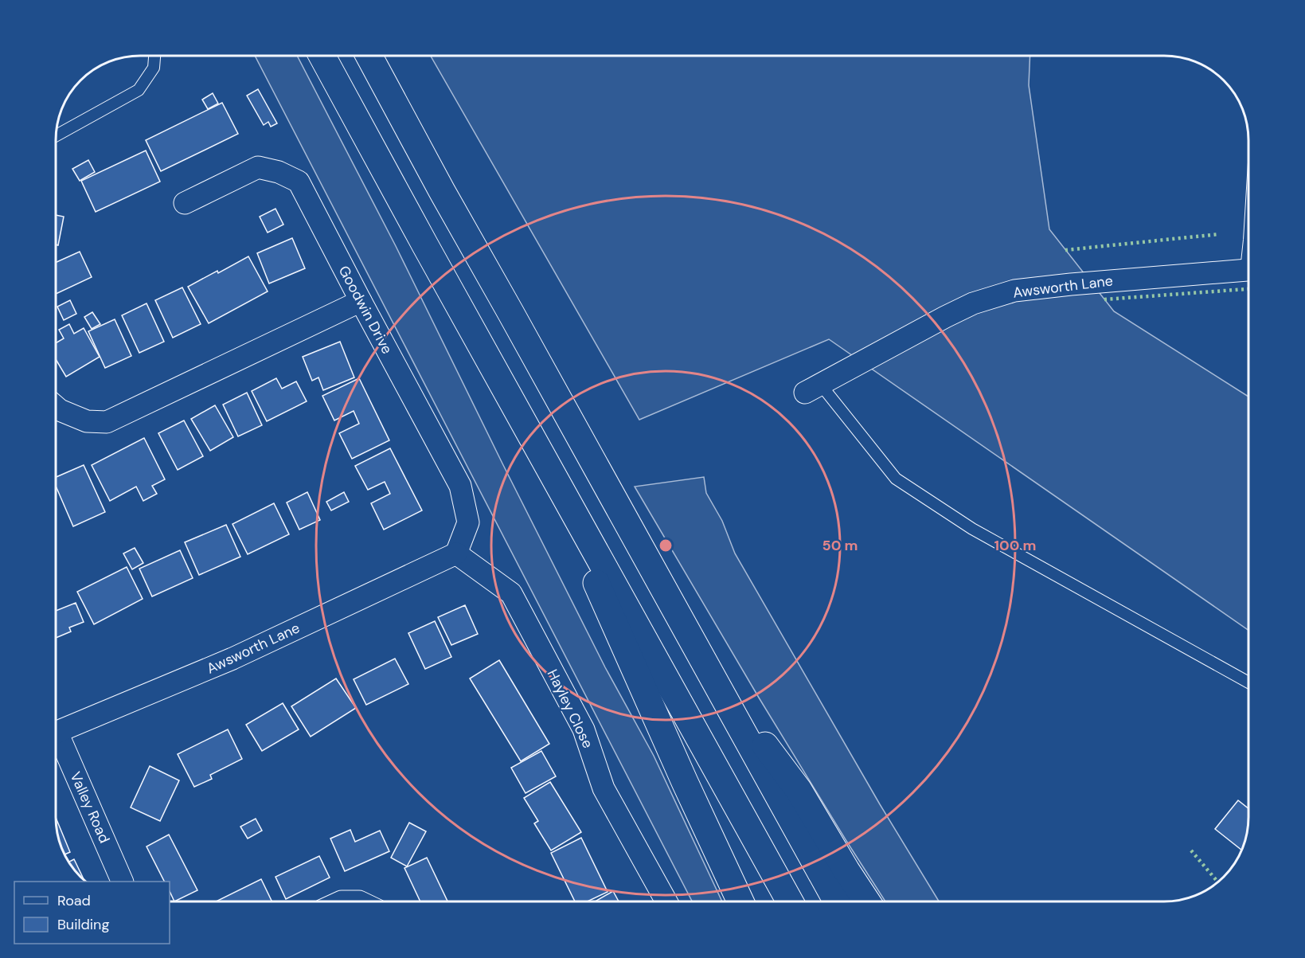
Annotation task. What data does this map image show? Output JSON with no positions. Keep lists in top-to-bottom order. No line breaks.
{"streets":{"street":["Awsworth Lane","Goodwin Drive","Hayley Close","Valley Road"]},"crossings":[["Awsworth Lane","Goodwin Drive"],["Awsworth Lane","Hayley Close"],["Goodwin Drive","Hayley Close"]],"legend":["Road","Building"],"rings":["50 m","100 m"]}
